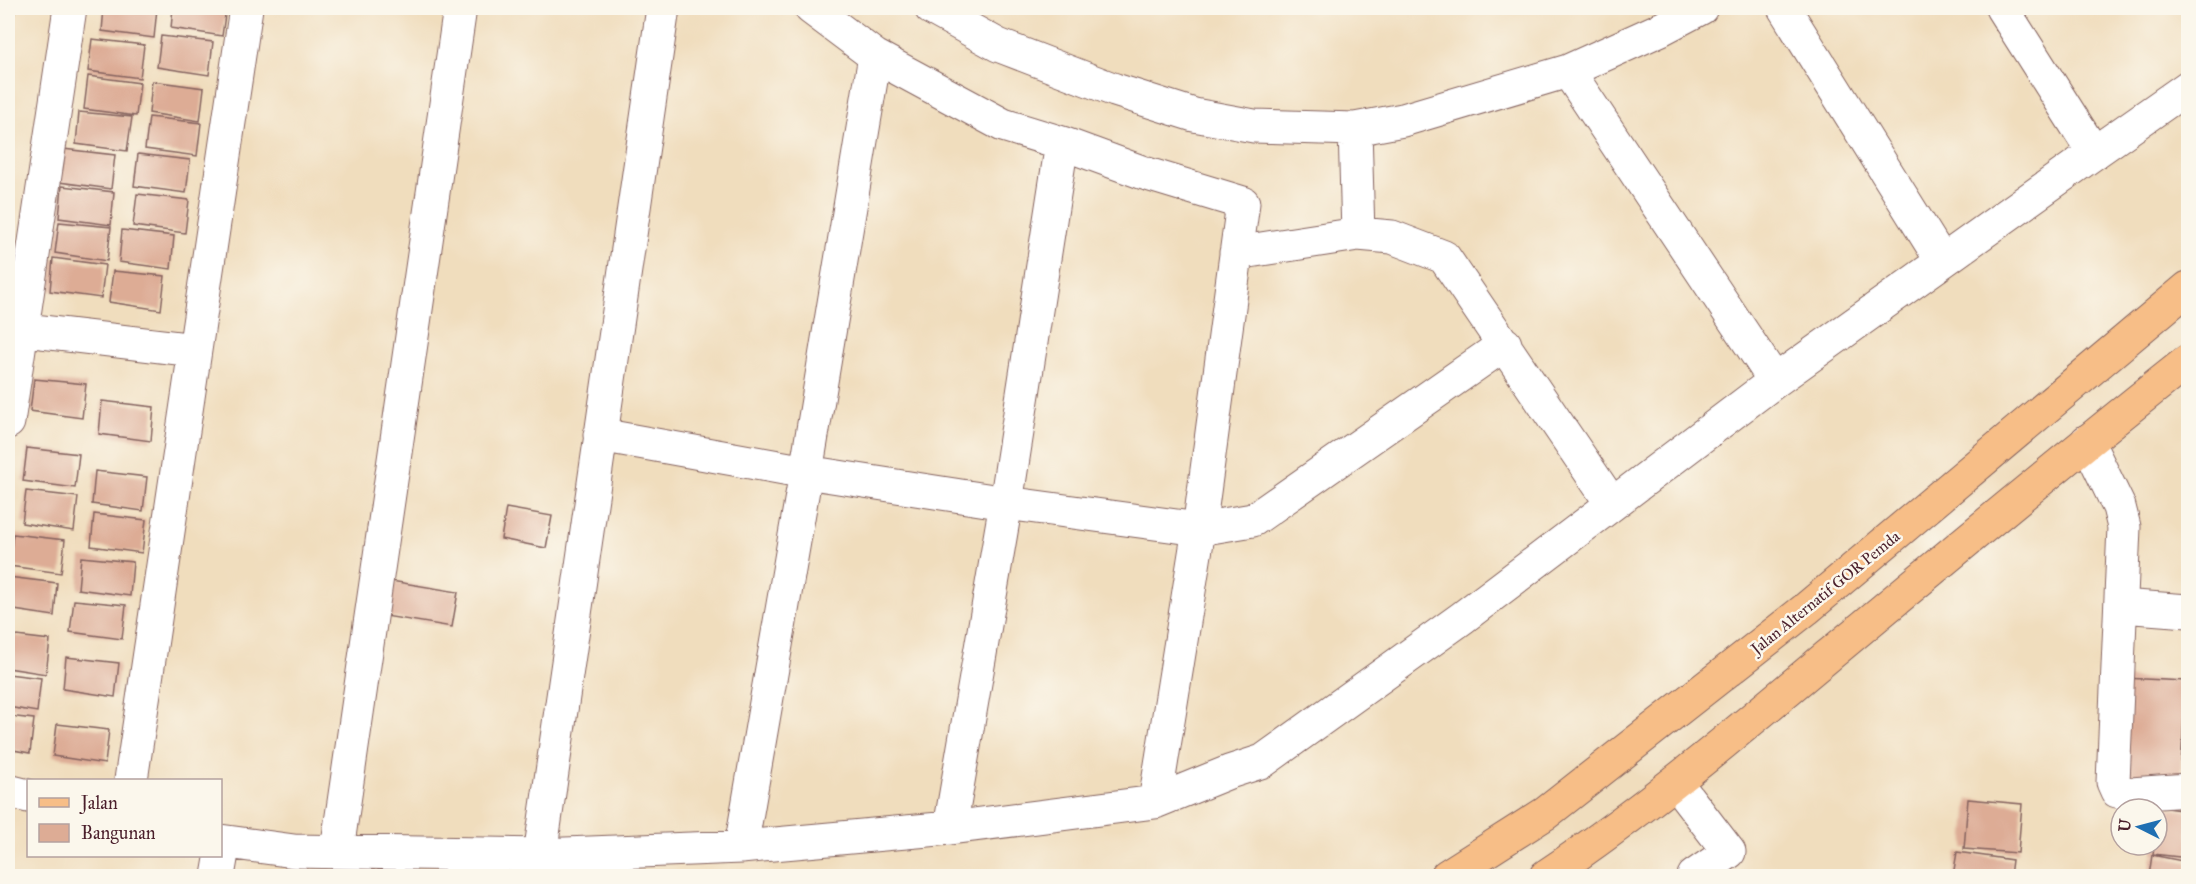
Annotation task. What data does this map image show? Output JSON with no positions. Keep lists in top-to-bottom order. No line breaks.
{"streets":{"main road":["Jalan Alternatif GOR Pemda"]},"legend":["Jalan","Bangunan"],"north":"left"}
